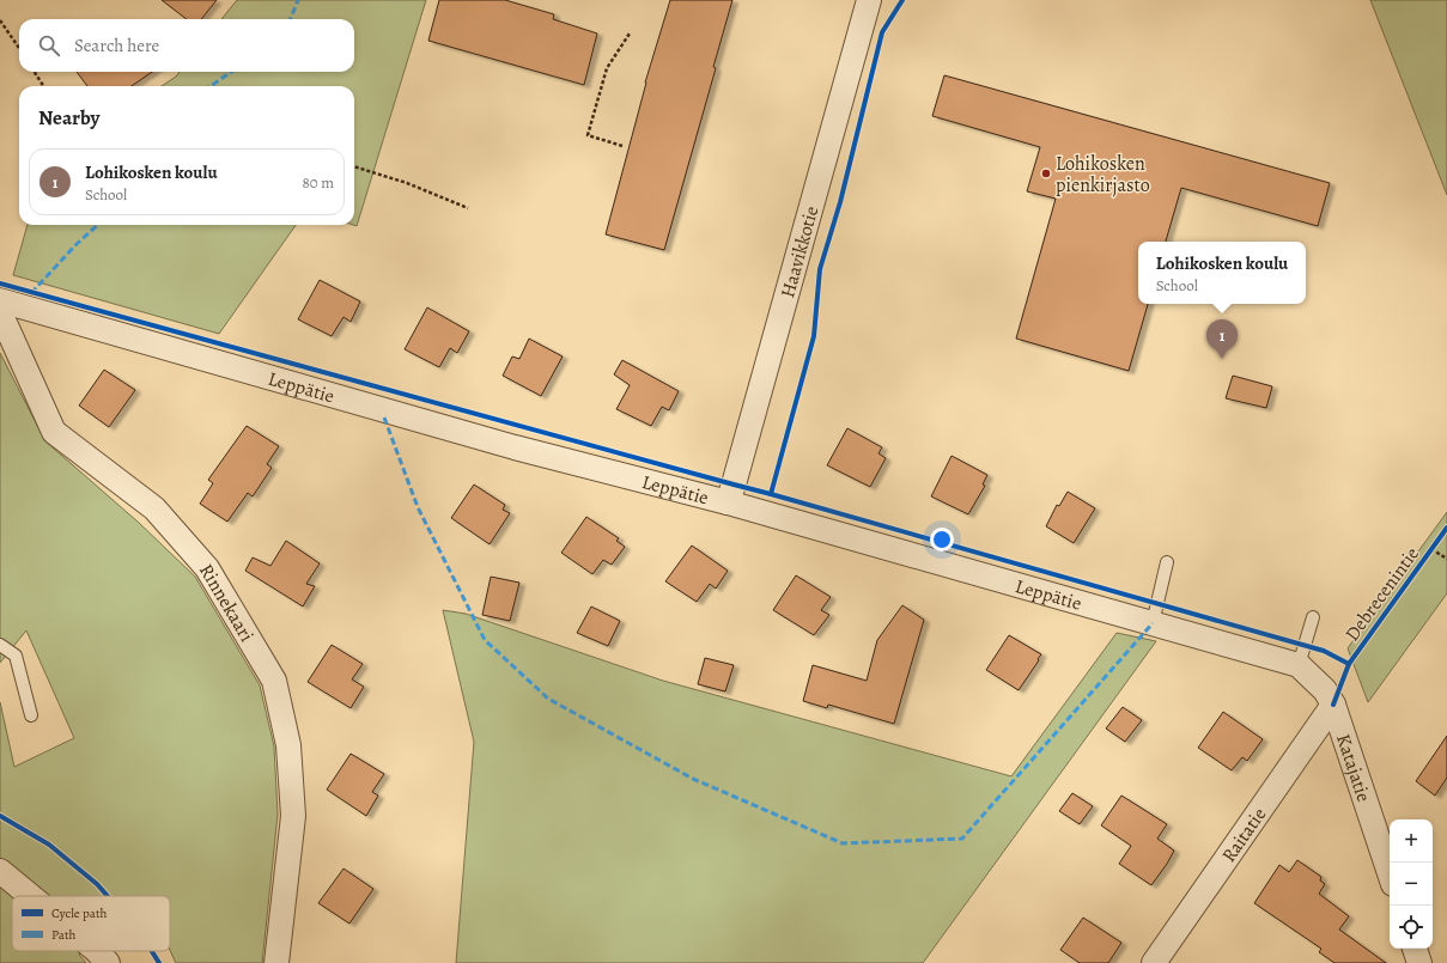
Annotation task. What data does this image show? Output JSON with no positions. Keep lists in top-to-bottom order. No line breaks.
{"streets":{"street":["Haavikkotie","Leppätie","Rinnekaari","Katajatie","Raitatie"],"cycle path":["Debrecenintie"]},"crossings":[["Haavikkotie","Leppätie"],["Leppätie","Katajatie"],["Leppätie","Raitatie"],["Katajatie","Raitatie"]],"places":["Lohikosken pienkirjasto"],"legend":["Cycle path","Path"],"page":{"search":"Search here","heading":"Nearby","list":[{"mark":"1","name":"Lohikosken koulu","note":"School","value":"80 m"}],"popup":["Lohikosken koulu","School"],"pins":"1","map_buttons":["+","−"]}}
